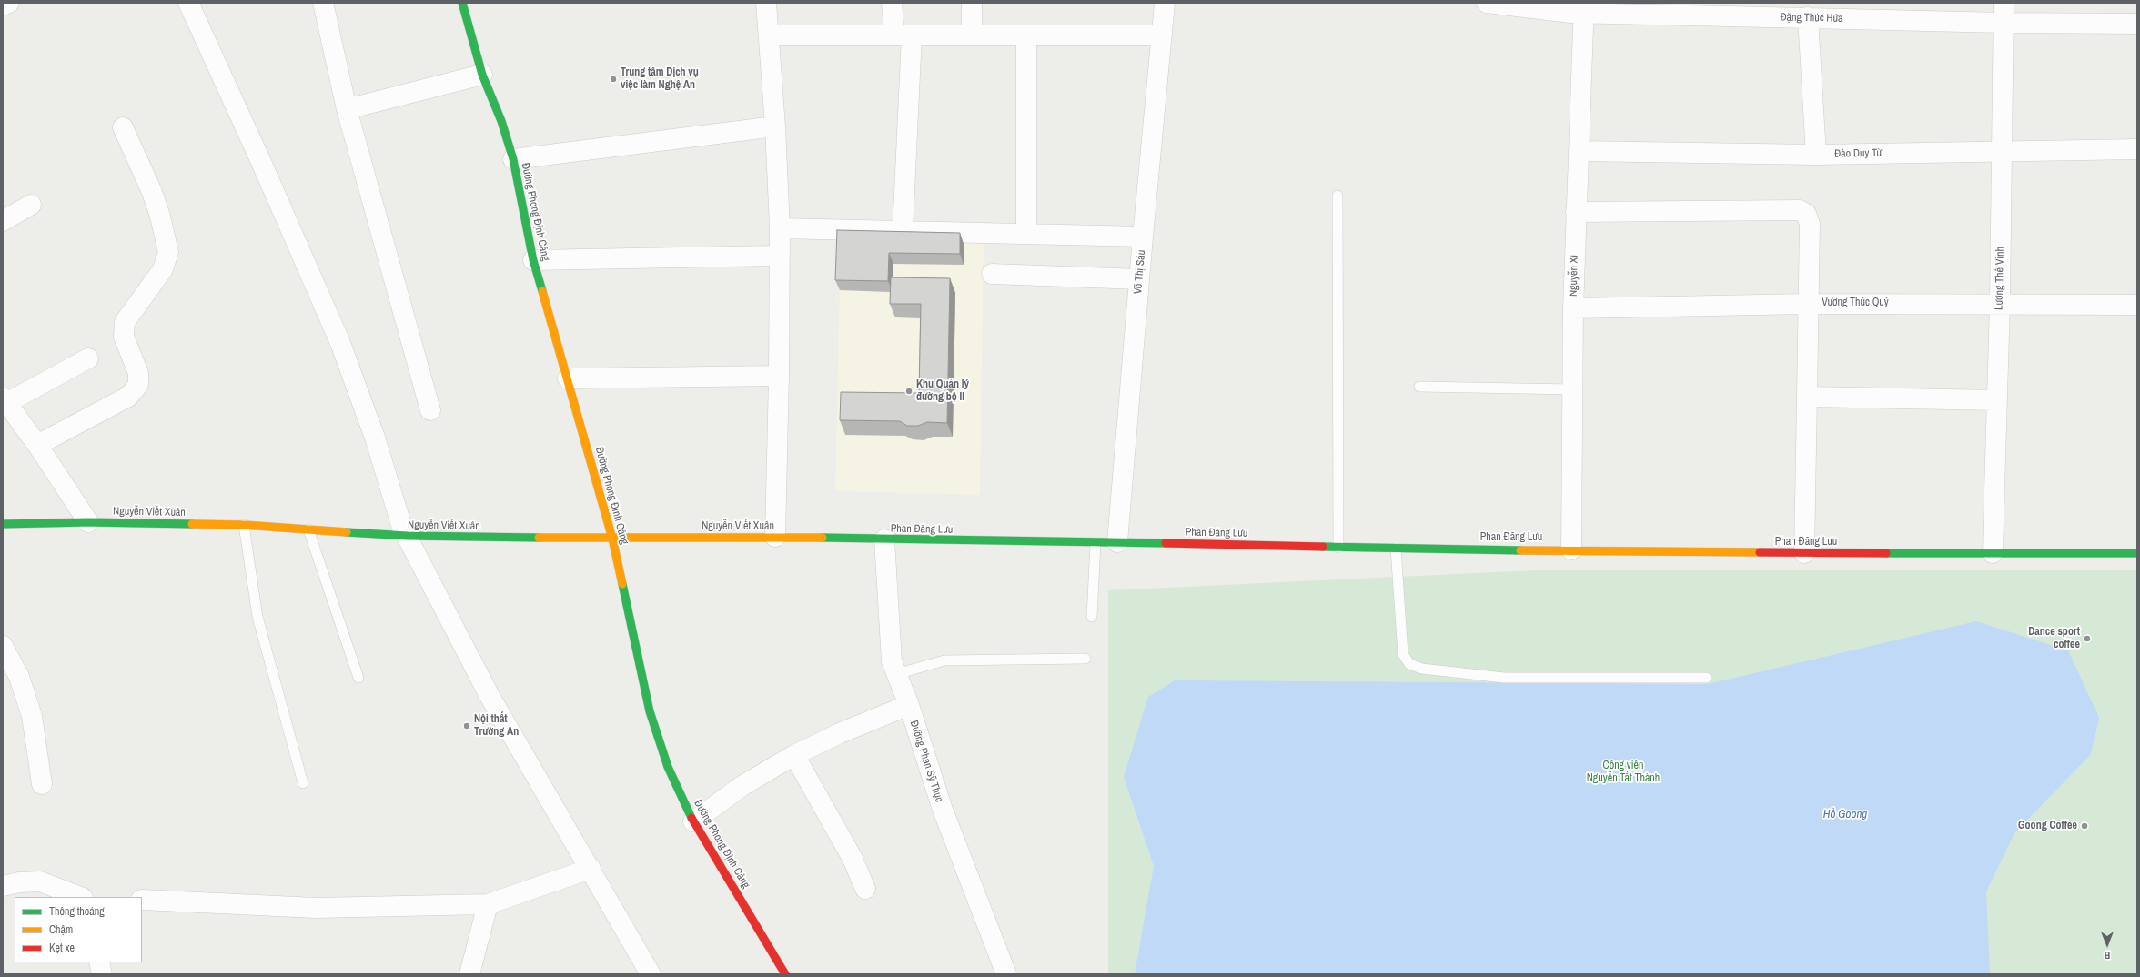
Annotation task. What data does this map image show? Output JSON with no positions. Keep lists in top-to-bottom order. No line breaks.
{"streets":{"street":["Đặng Thúc Hứa","Đào Duy Từ","Đường Phong Định Cảng","Võ Thị Sáu","Nguyễn Xí","Lương Thế Vinh","Vương Thúc Quý","Nguyễn Viết Xuân","Phan Đăng Lưu","Đường Phan Sỹ Thục"]},"crossings":[["Đặng Thúc Hứa","Nguyễn Xí"],["Đặng Thúc Hứa","Lương Thế Vinh"],["Đào Duy Từ","Nguyễn Xí"],["Đào Duy Từ","Lương Thế Vinh"],["Đường Phong Định Cảng","Nguyễn Viết Xuân"],["Võ Thị Sáu","Phan Đăng Lưu"],["Nguyễn Xí","Vương Thúc Quý"],["Nguyễn Xí","Phan Đăng Lưu"],["Lương Thế Vinh","Vương Thúc Quý"],["Lương Thế Vinh","Phan Đăng Lưu"],["Nguyễn Viết Xuân","Phan Đăng Lưu"],["Nguyễn Viết Xuân","Đường Phan Sỹ Thục"],["Phan Đăng Lưu","Đường Phan Sỹ Thục"]],"water":["Hồ Goong"],"parks":["Công viên Nguyễn Tất Thành"],"places":["Trung tâm Dịch vụ việc làm Nghệ An","Khu Quản lý đường bộ II","Dance sport coffee","Nội thất Trường An","Goong Coffee"],"legend":["Thông thoáng","Chậm","Kẹt xe"],"north":"bottom"}
